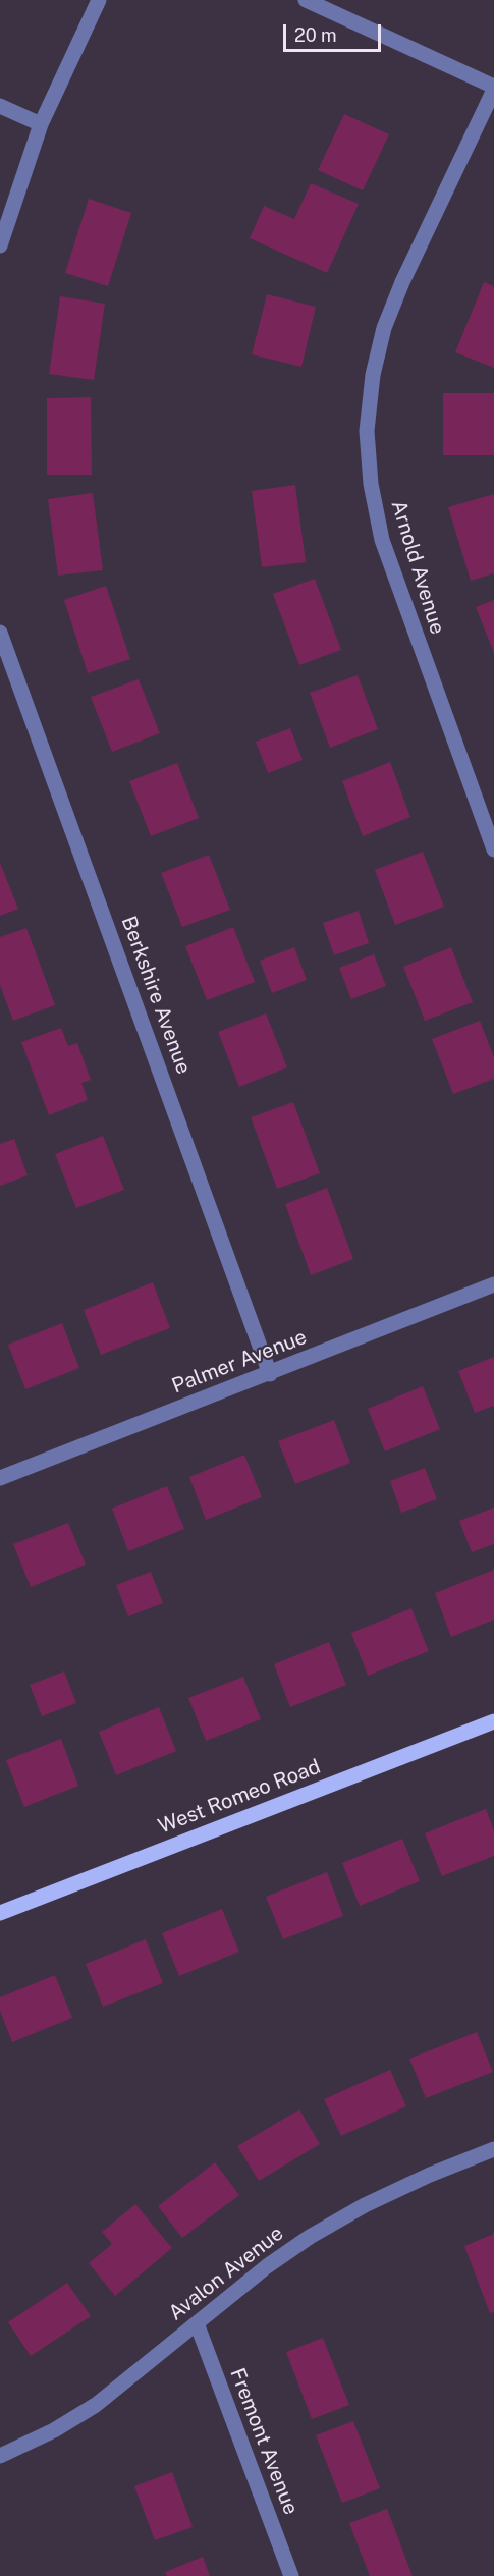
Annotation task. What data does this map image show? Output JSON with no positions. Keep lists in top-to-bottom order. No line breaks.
{"streets":{"main road":["West Romeo Road"],"street":["Arnold Avenue","Berkshire Avenue","Palmer Avenue","Avalon Avenue","Fremont Avenue"]},"crossings":[["Berkshire Avenue","Palmer Avenue"],["Avalon Avenue","Fremont Avenue"]],"scale_bar":"20 m"}
